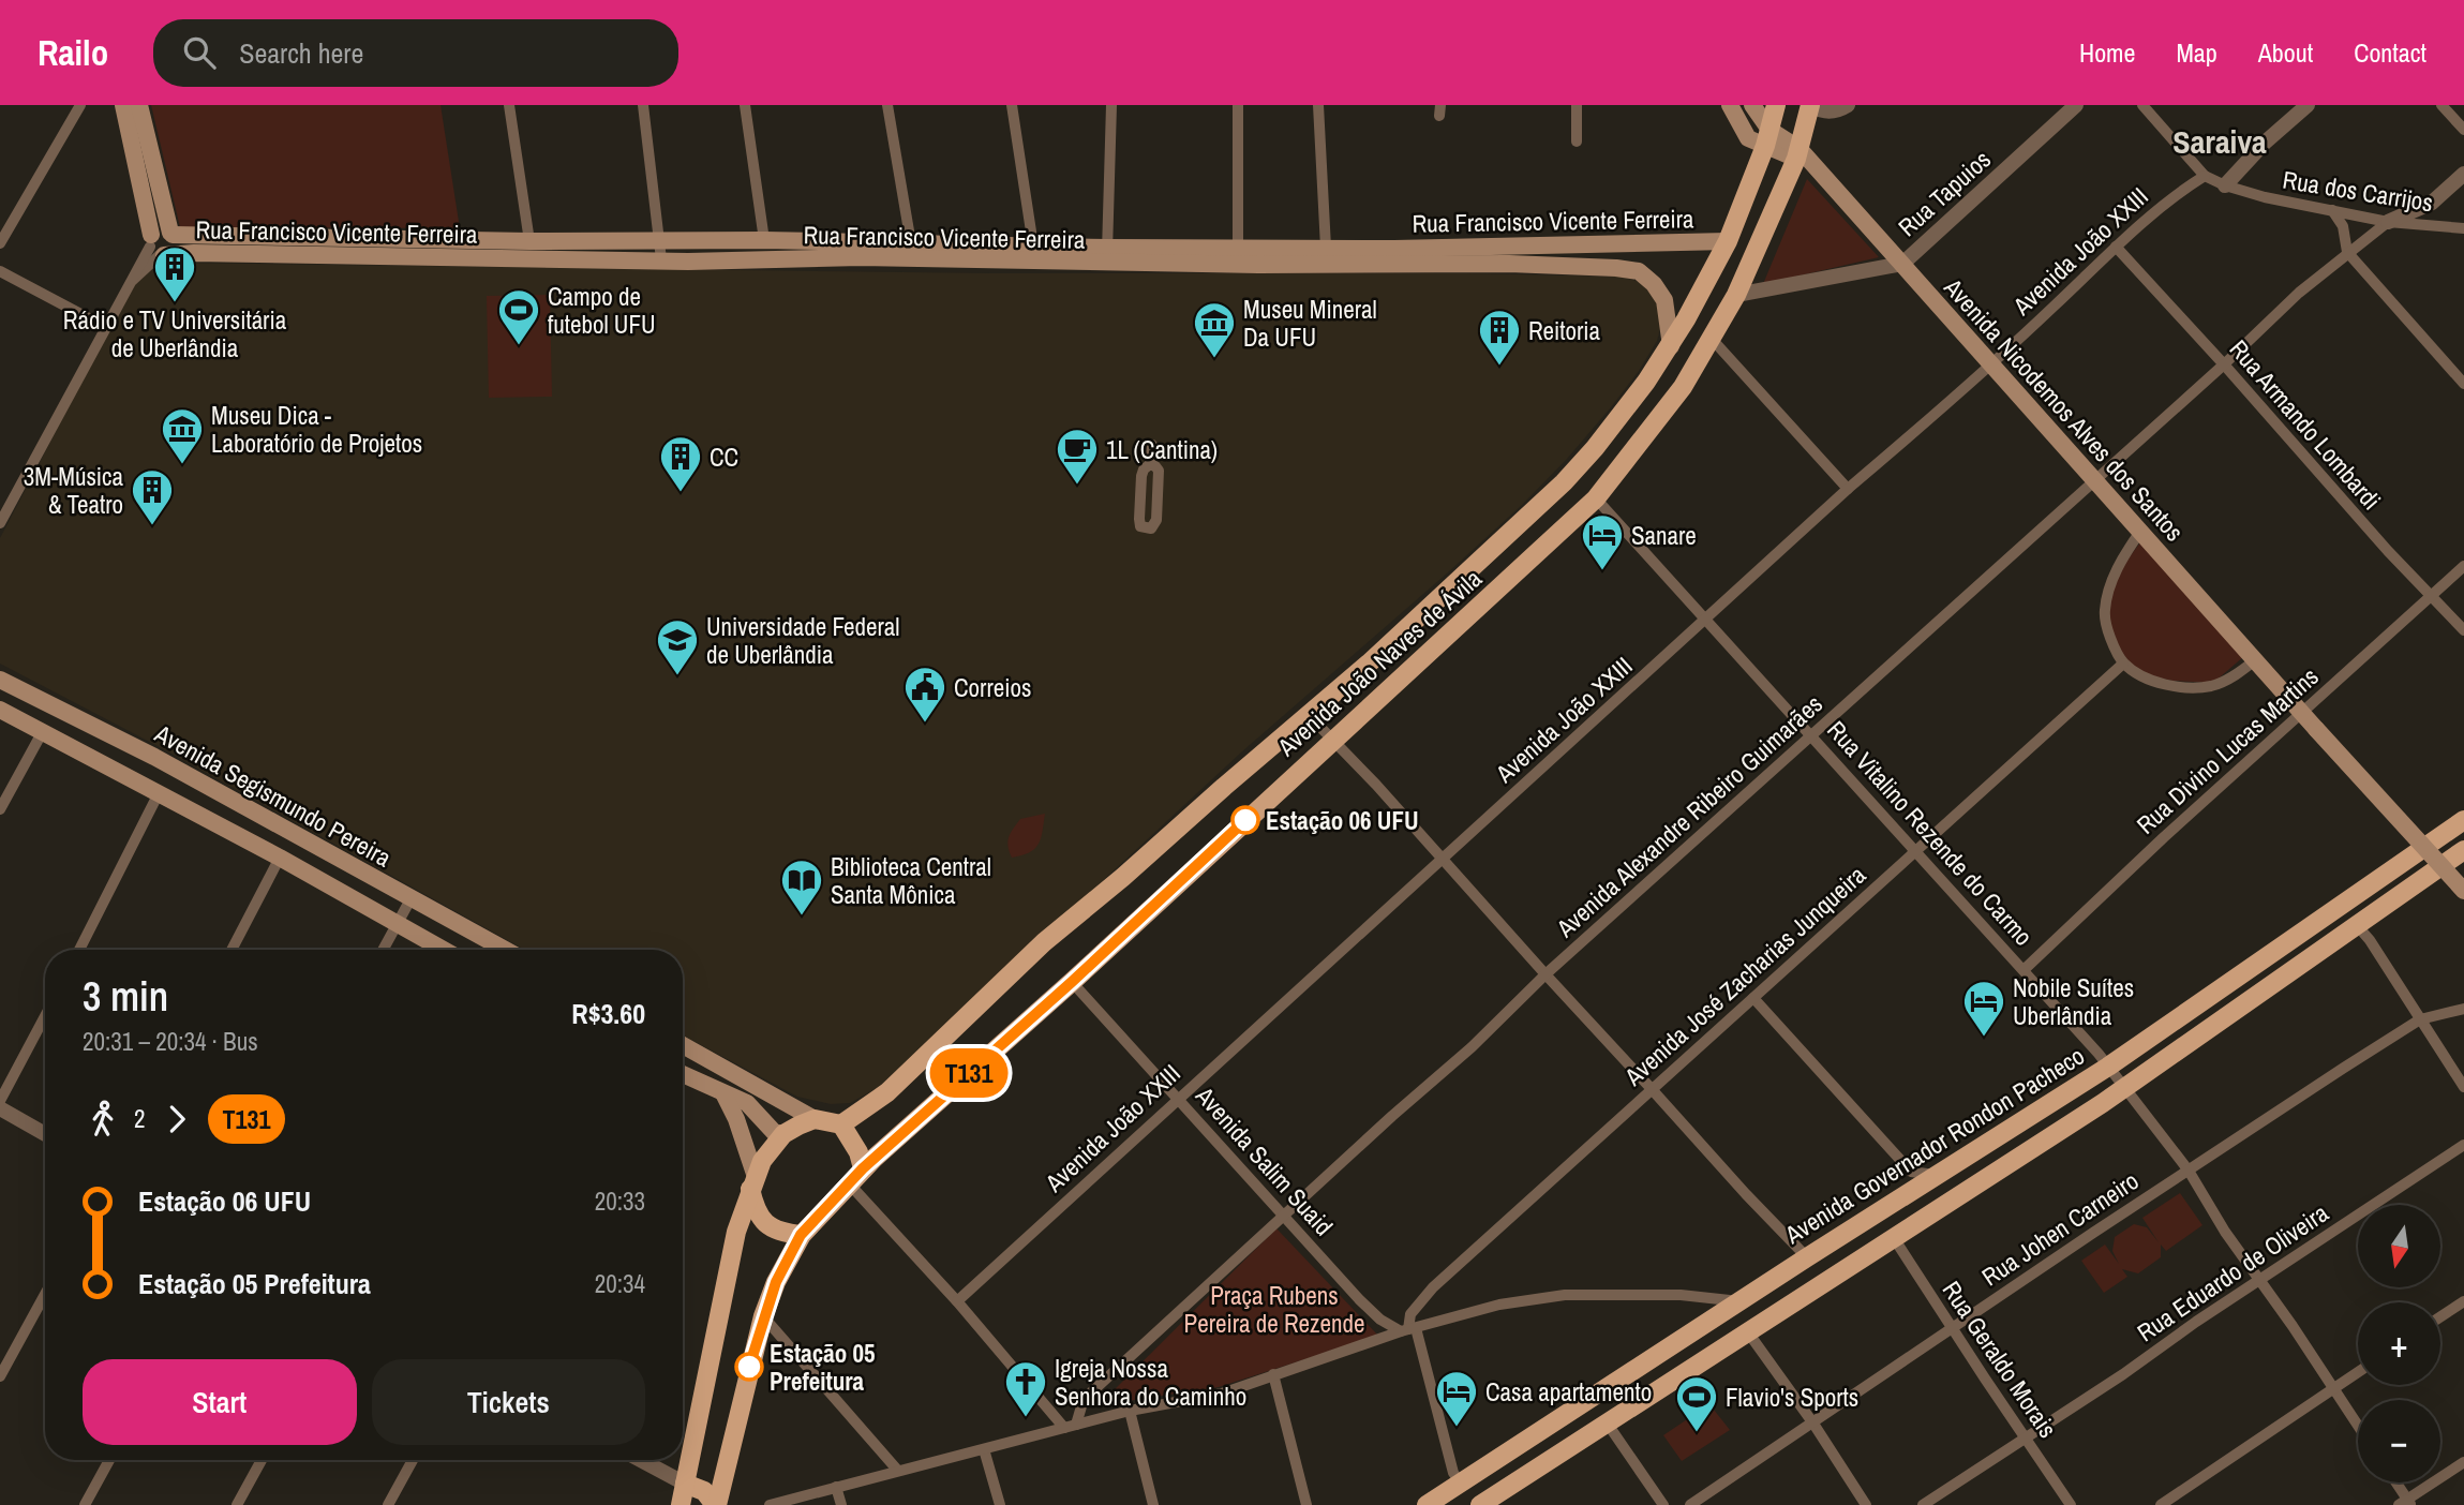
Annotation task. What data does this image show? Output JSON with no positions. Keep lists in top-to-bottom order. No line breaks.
{"streets":{"main road":["Rua Francisco Vicente Ferreira","Avenida Nicodemos Alves dos Santos","Avenida João Naves de Ávila","Avenida Segismundo Pereira","Avenida Governador Rondon Pacheco"],"street":["Rua dos Carrijos","Rua Tapuios","Avenida João XXIII","Rua Armando Lombardi","Rua Divino Lucas Martins","Avenida Alexandre Ribeiro Guimarães","Rua Vitalino Rezende do Carmo","Avenida José Zacharias Junqueira","Avenida Salim Suaid","Rua Johen Carneiro","Rua Eduardo de Oliveira","Rua Geraldo Morais"]},"crossings":[["Rua dos Carrijos","Avenida João XXIII"],["Rua dos Carrijos","Avenida Alexandre Ribeiro Guimarães"],["Rua Tapuios","Avenida Nicodemos Alves dos Santos"],["Rua Tapuios","Avenida João Naves de Ávila"],["Rua Francisco Vicente Ferreira","Avenida João Naves de Ávila"],["Avenida João XXIII","Avenida Nicodemos Alves dos Santos"],["Avenida João XXIII","Rua Armando Lombardi"],["Avenida João XXIII","Rua Vitalino Rezende do Carmo"],["Avenida João XXIII","Avenida Salim Suaid"],["Avenida Nicodemos Alves dos Santos","Avenida João Naves de Ávila"],["Avenida Nicodemos Alves dos Santos","Rua Divino Lucas Martins"],["Avenida Nicodemos Alves dos Santos","Avenida Alexandre Ribeiro Guimarães"],["Rua Armando Lombardi","Rua Divino Lucas Martins"],["Rua Armando Lombardi","Avenida Alexandre Ribeiro Guimarães"],["Avenida João Naves de Ávila","Rua Vitalino Rezende do Carmo"],["Avenida João Naves de Ávila","Avenida Salim Suaid"],["Rua Divino Lucas Martins","Rua Vitalino Rezende do Carmo"],["Avenida Alexandre Ribeiro Guimarães","Rua Vitalino Rezende do Carmo"],["Avenida Alexandre Ribeiro Guimarães","Avenida Salim Suaid"],["Rua Vitalino Rezende do Carmo","Avenida José Zacharias Junqueira"],["Rua Vitalino Rezende do Carmo","Avenida Governador Rondon Pacheco"],["Rua Vitalino Rezende do Carmo","Rua Johen Carneiro"],["Rua Vitalino Rezende do Carmo","Rua Eduardo de Oliveira"],["Avenida José Zacharias Junqueira","Avenida Salim Suaid"],["Rua Johen Carneiro","Rua Geraldo Morais"],["Rua Eduardo de Oliveira","Rua Geraldo Morais"]],"districts":["Saraiva"],"parks":["Praça Rubens Pereira de Rezende"],"places":{"building":["Rádio e TV Universitária de Uberlândia","Reitoria","CC","3M-Música & Teatro"],"sports":["Campo de futebol UFU","Flavio's Sports"],"museum":["Museu Mineral Da UFU","Museu Dica - Laboratório de Projetos"],"cafe":["1L (Cantina)"],"hotel":["Sanare","Nobile Suítes Uberlândia","Casa apartamento"],"school or university":["Universidade Federal de Uberlândia"],"public building":["Correios"],"other":["Estação 06 UFU","Estação 05 Prefeitura"],"library":["Biblioteca Central Santa Mônica"],"church":["Igreja Nossa Senhora do Caminho"]},"lines":["bus line T131"],"north":"bottom","page":{"header":"Railo","search":"Search here","nav":["Home","Map","About","Contact"],"on_map":"T131","heading":["3 min","20:31 – 20:34 · Bus","R$3.60"],"legs":["2","T131"],"list":[{"name":"Estação 06 UFU","value":"20:33"},{"name":"Estação 05 Prefeitura","value":"20:34"}],"map_buttons":["+","−"],"buttons":["Start","Tickets"]}}
